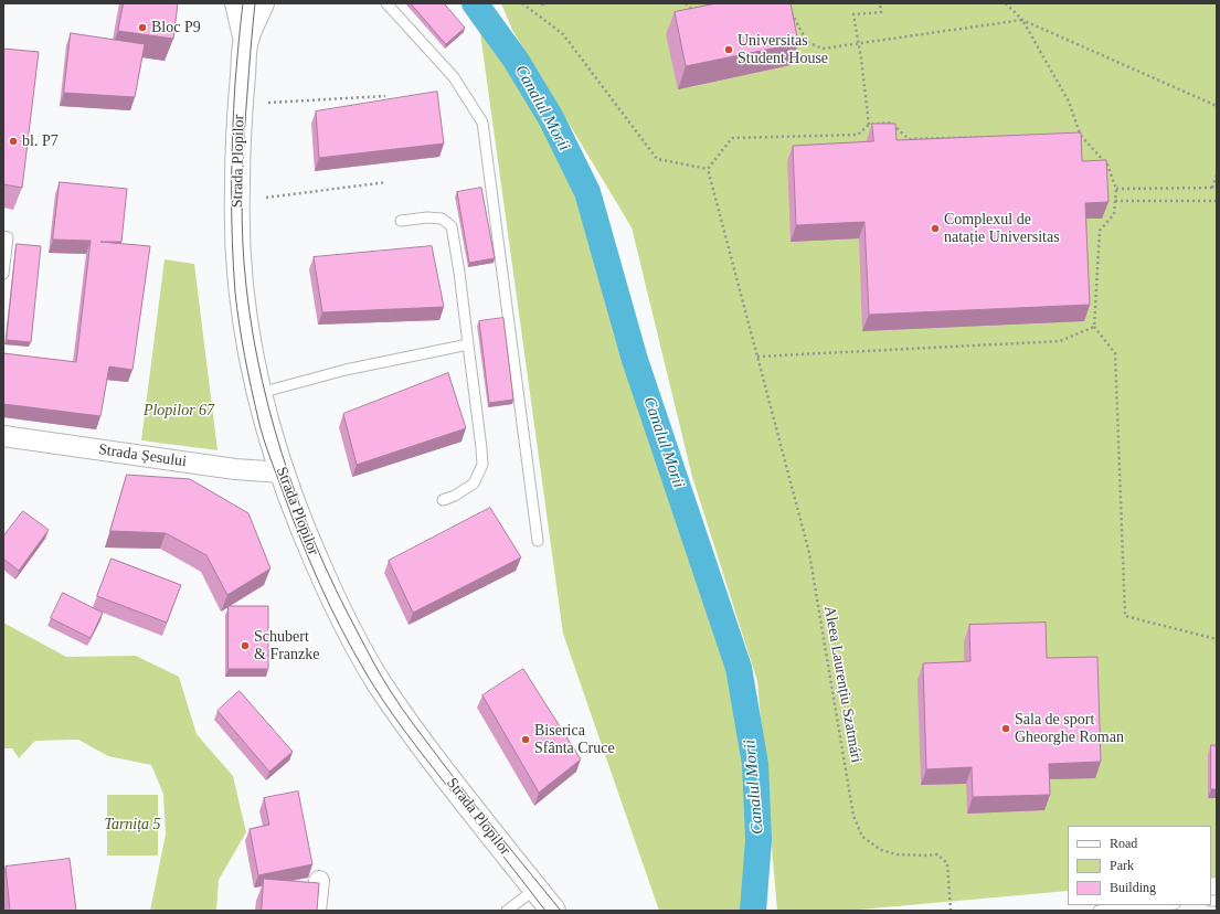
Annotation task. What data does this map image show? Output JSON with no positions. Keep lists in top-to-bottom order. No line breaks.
{"streets":{"main road":["Strada Plopilor"],"street":["Strada Șesului"],"path":["Aleea Laurențiu Szatmári"]},"crossings":[["Strada Plopilor","Strada Șesului"]],"water":["Canalul Morii"],"parks":["Plopilor 67","Tarnița 5"],"places":["Bloc P9","Universitas Student House","bl. P7","Complexul de natație Universitas","Schubert & Franzke","Sala de sport Gheorghe Roman","Biserica Sfânta Cruce"],"legend":["Road","Park","Building"]}
